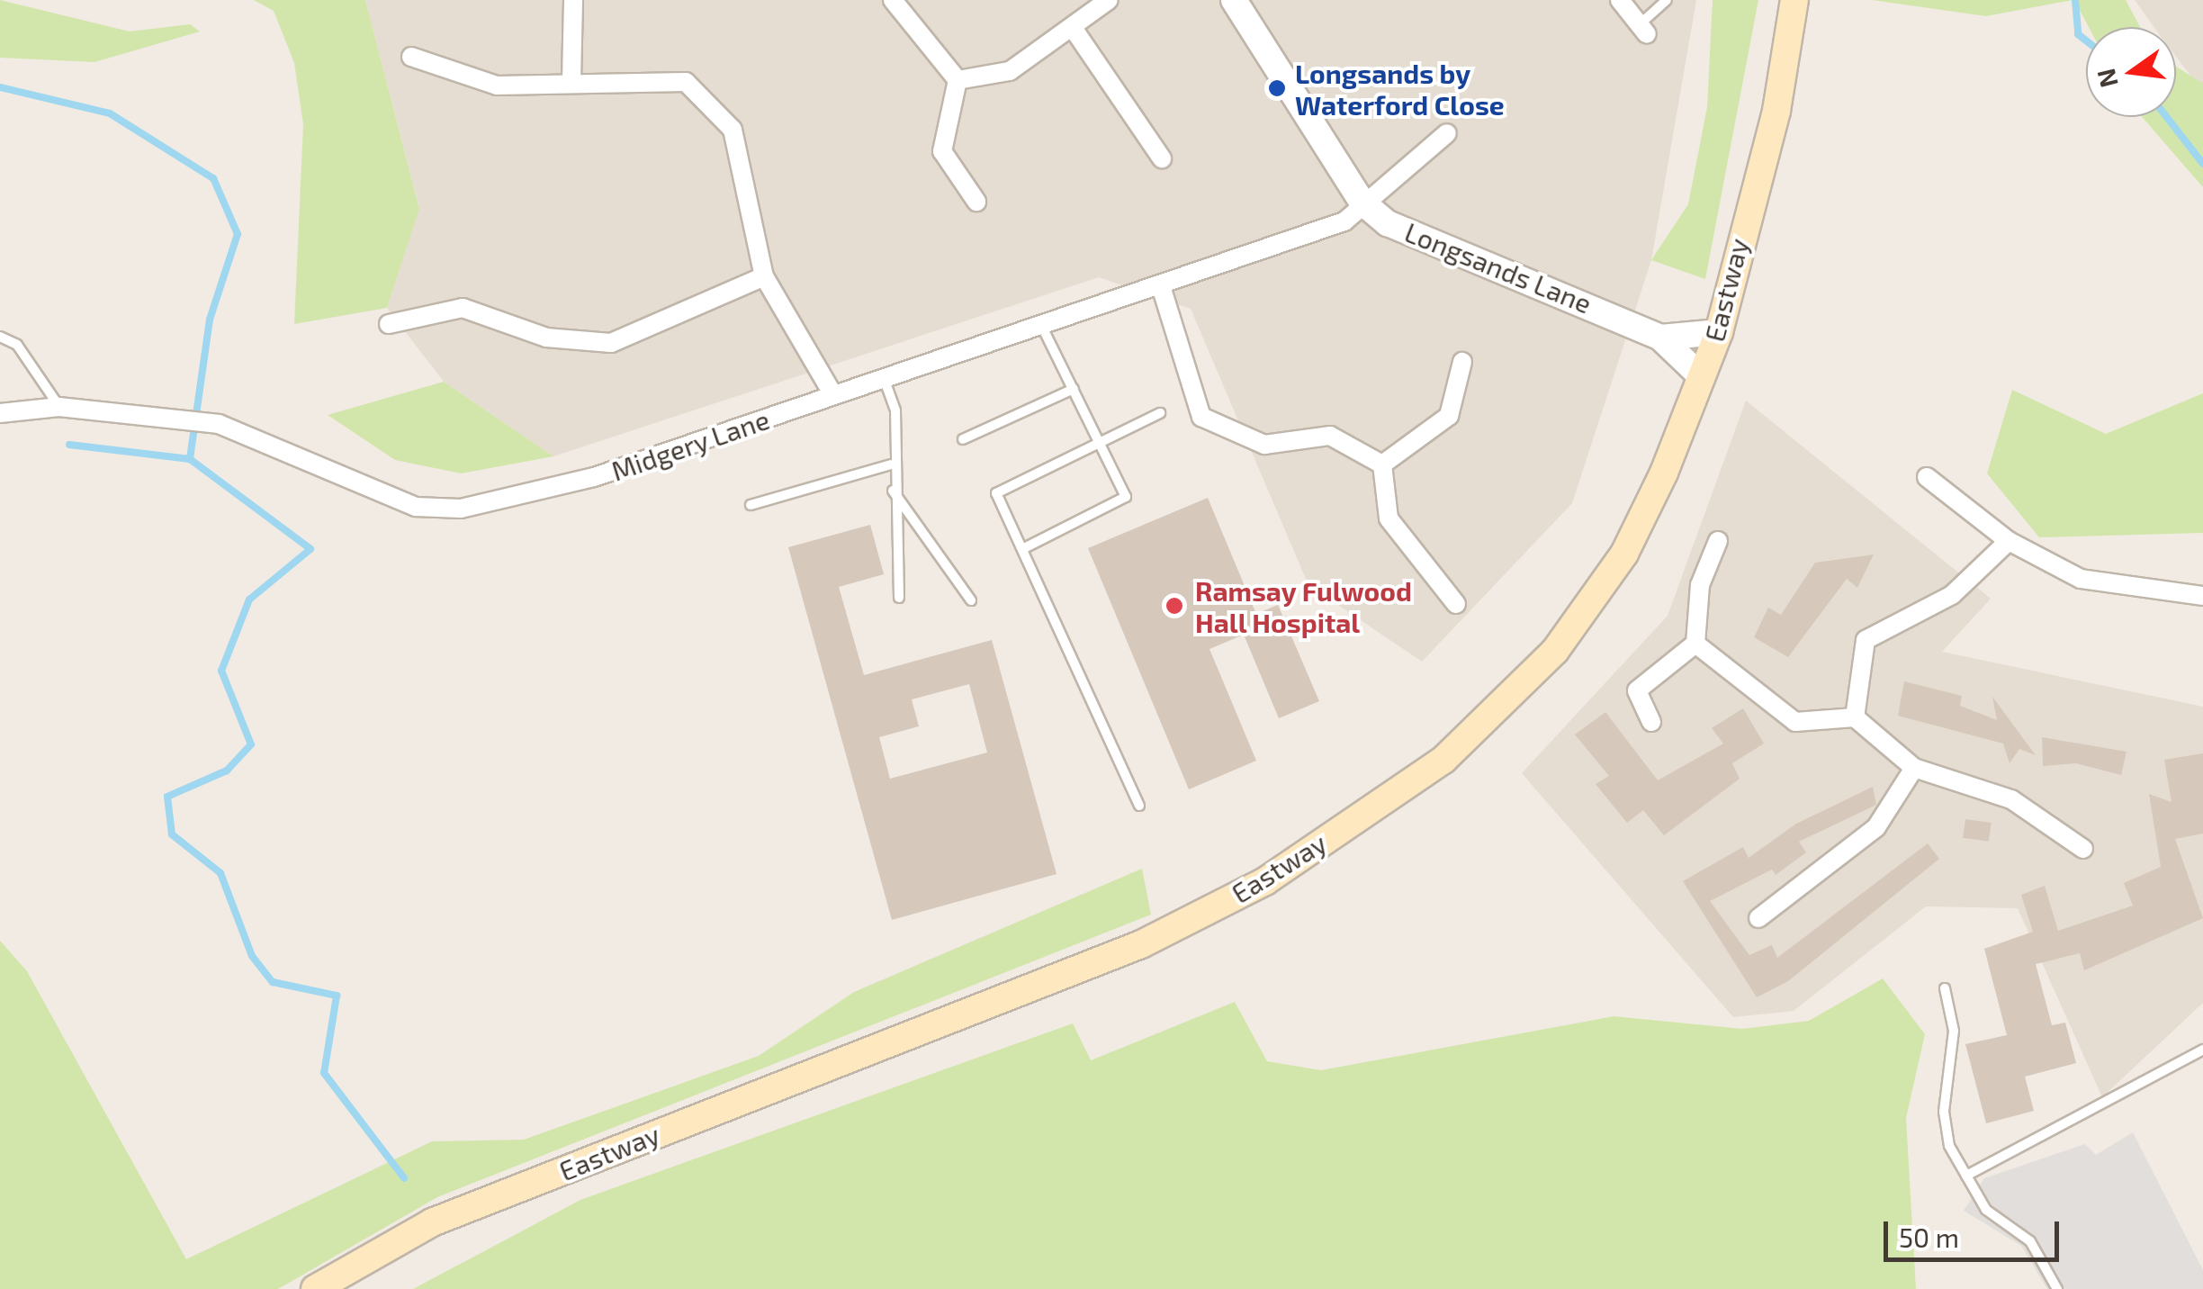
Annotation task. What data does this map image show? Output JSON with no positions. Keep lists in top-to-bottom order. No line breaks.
{"streets":{"main road":["Eastway"],"street":["Longsands Lane","Midgery Lane"]},"crossings":[["Longsands Lane","Eastway"],["Longsands Lane","Midgery Lane"]],"places":["Longsands by Waterford Close","Ramsay Fulwood Hall Hospital"],"scale_bar":"50 m","north":"left"}
